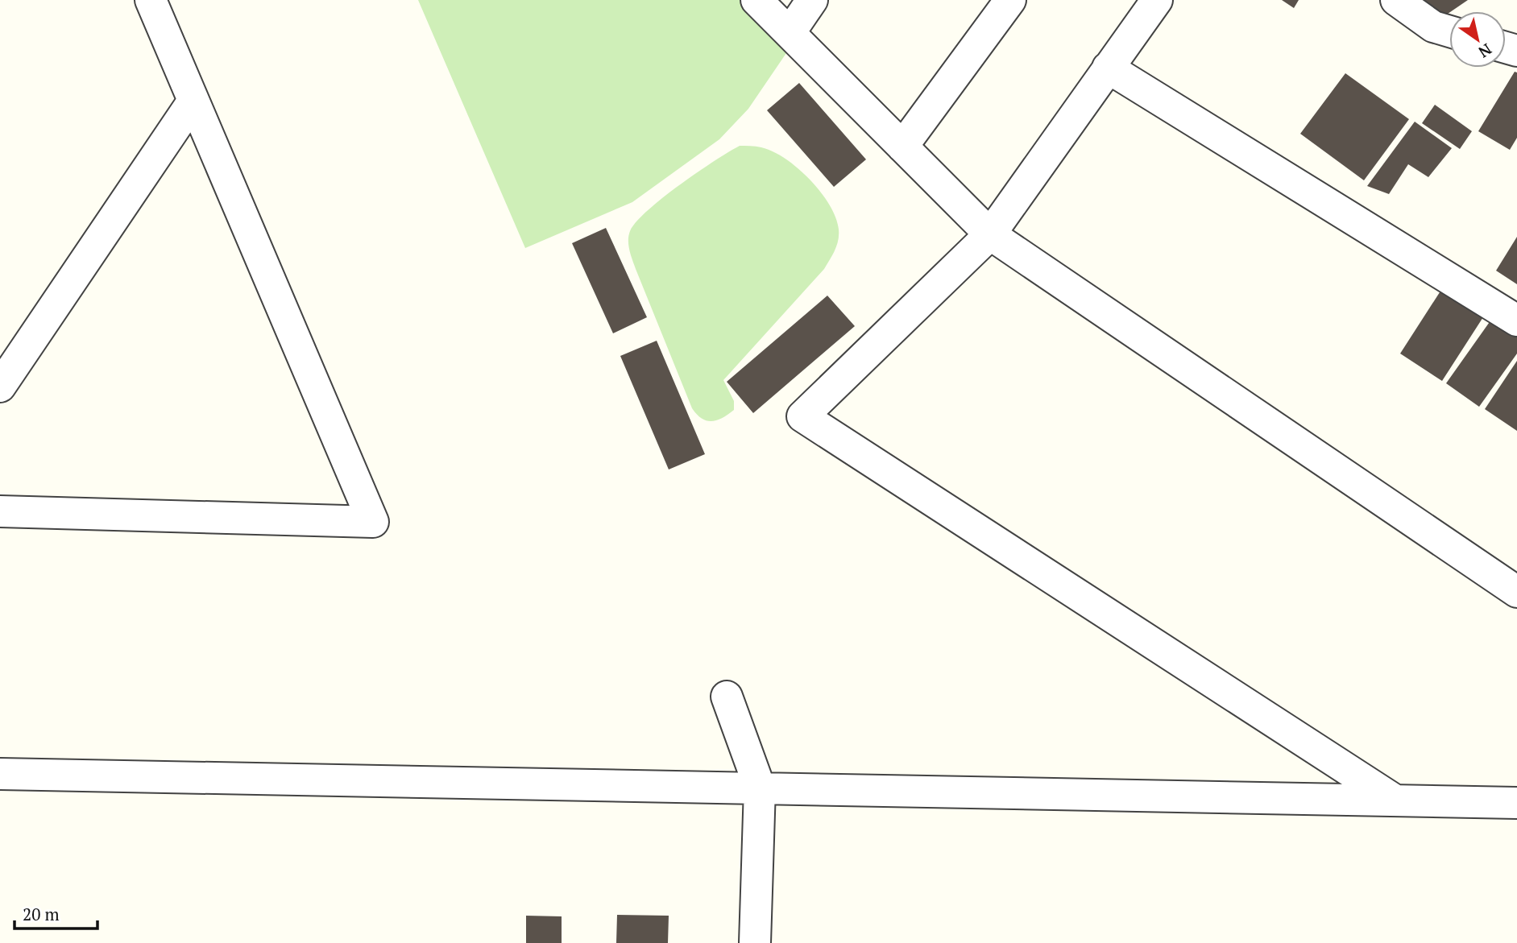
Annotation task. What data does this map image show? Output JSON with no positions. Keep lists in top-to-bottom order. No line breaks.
{"scale_bar":"20 m","north":"bottom right"}
